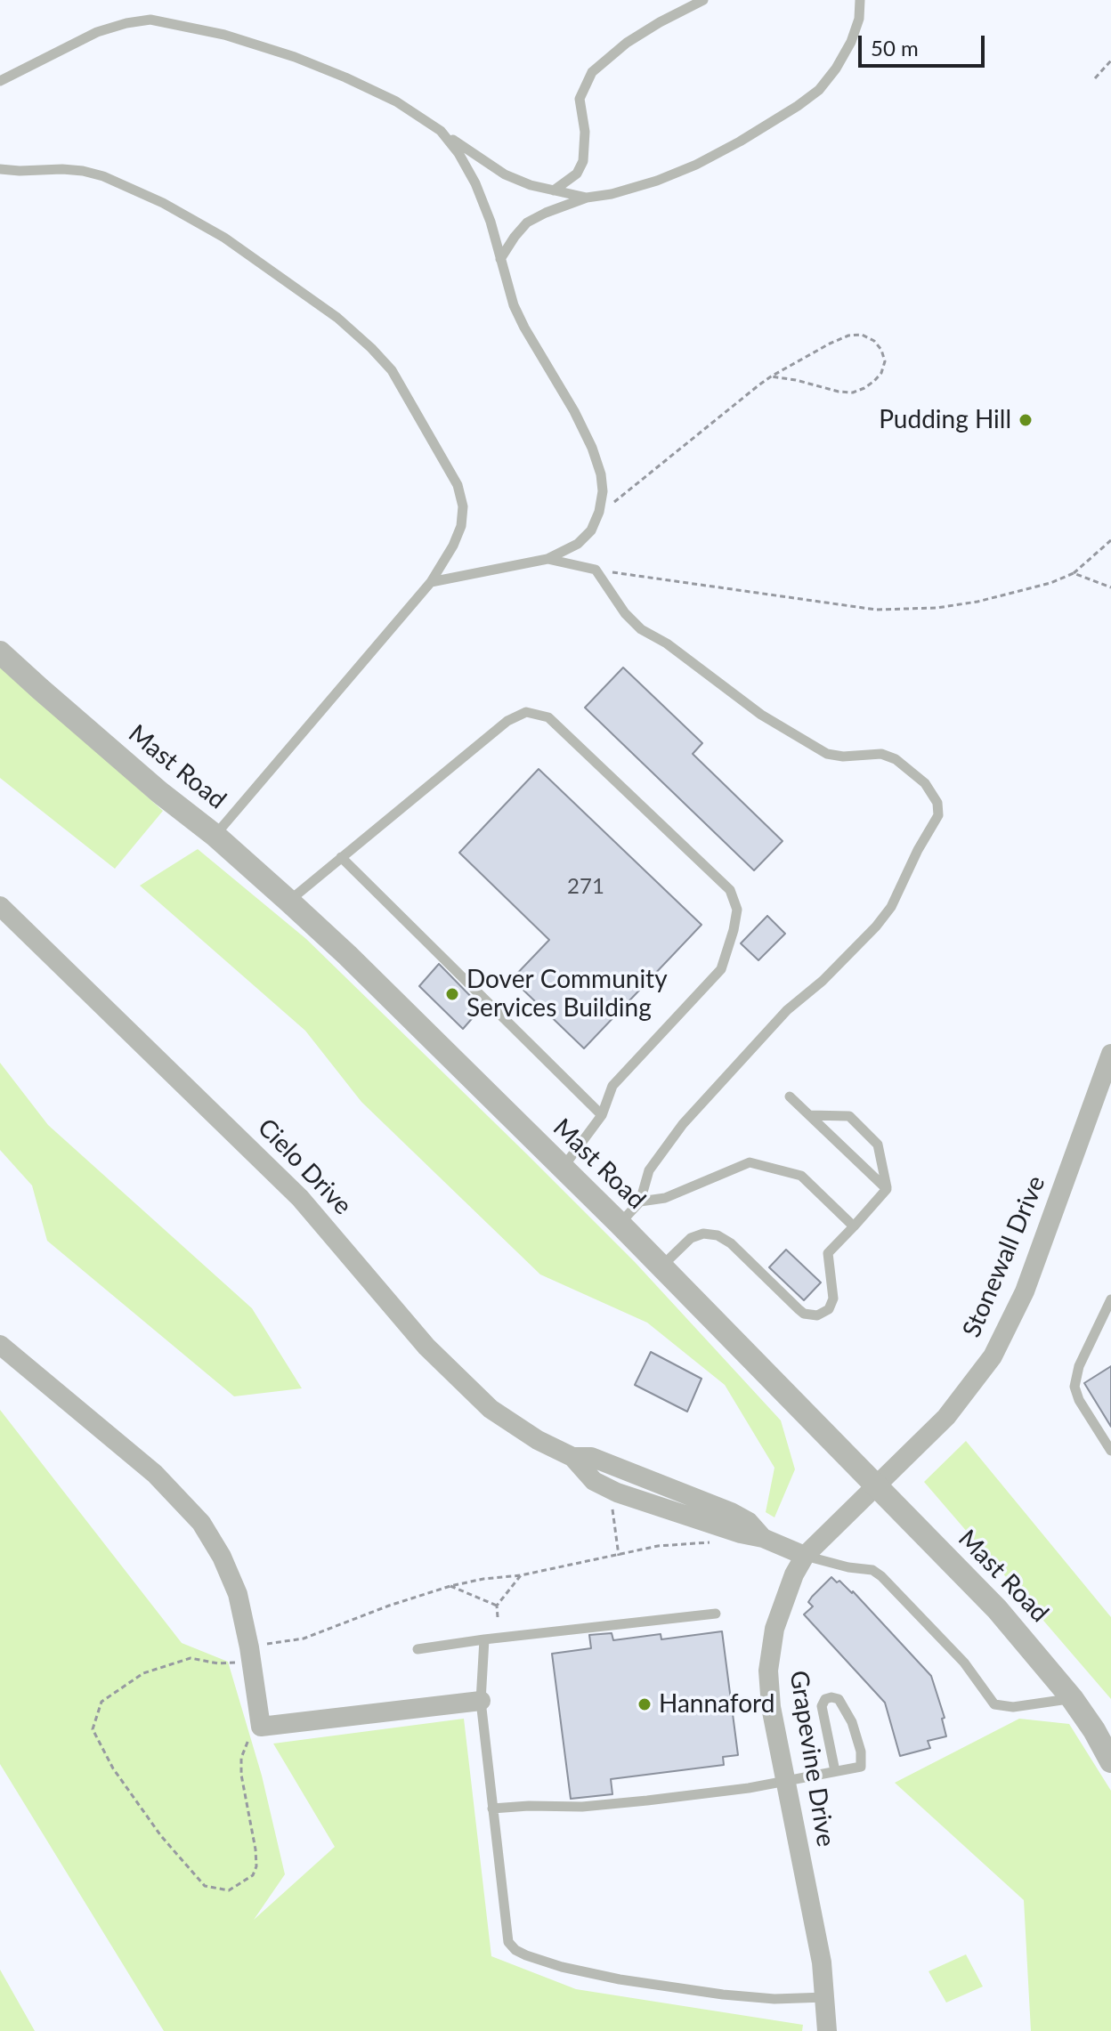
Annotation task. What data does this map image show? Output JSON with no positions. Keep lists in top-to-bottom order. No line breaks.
{"streets":{"street":["Mast Road","Cielo Drive","Stonewall Drive","Grapevine Drive"]},"crossings":[["Mast Road","Stonewall Drive"],["Mast Road","Grapevine Drive"],["Cielo Drive","Grapevine Drive"],["Stonewall Drive","Grapevine Drive"]],"places":["Pudding Hill","Dover Community Services Building","Hannaford"],"house_numbers":["271"],"scale_bar":"50 m"}
